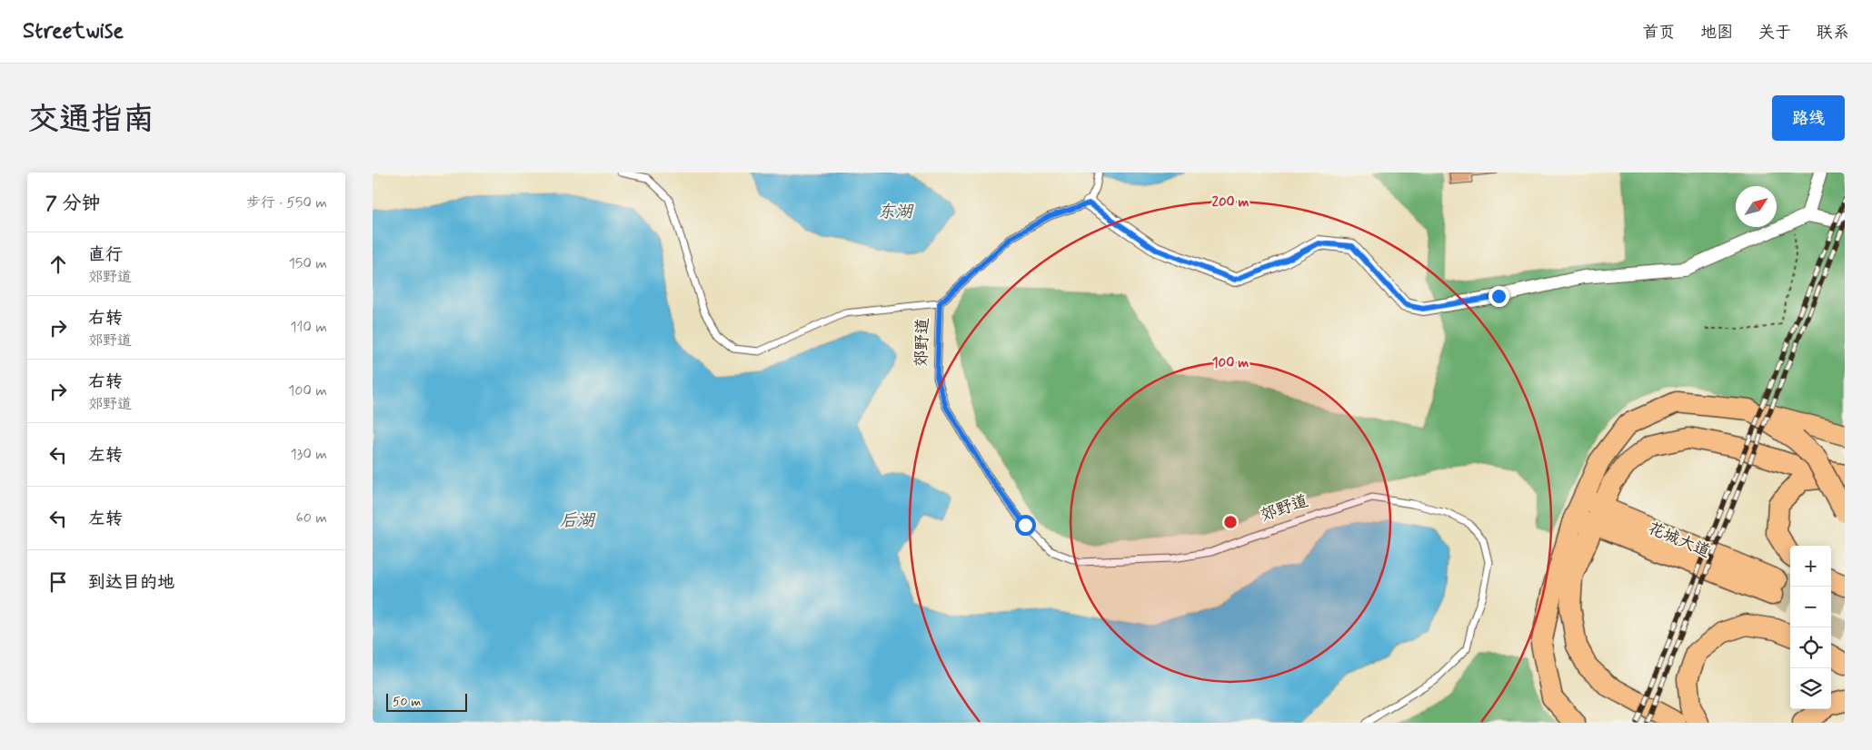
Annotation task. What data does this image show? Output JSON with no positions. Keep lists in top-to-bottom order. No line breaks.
{"streets":{"lane":["郊野道"]},"water":["东湖","后湖"],"scale_bar":"50 m","north":"top right","page":{"header":"Streetwise","nav":["首页","地图","关于","联系"],"buttons":"路线","title":"交通指南","heading":["7 分钟","步行 · 550 m"],"list":[["直行","郊野道","150 m"],["右转","郊野道","110 m"],["右转","郊野道","100 m"],["左转","130 m"],["左转","60 m"],"到达目的地"],"map_buttons":["+","−"],"scale":"50 m"},"rings":["200 m","100 m"]}
